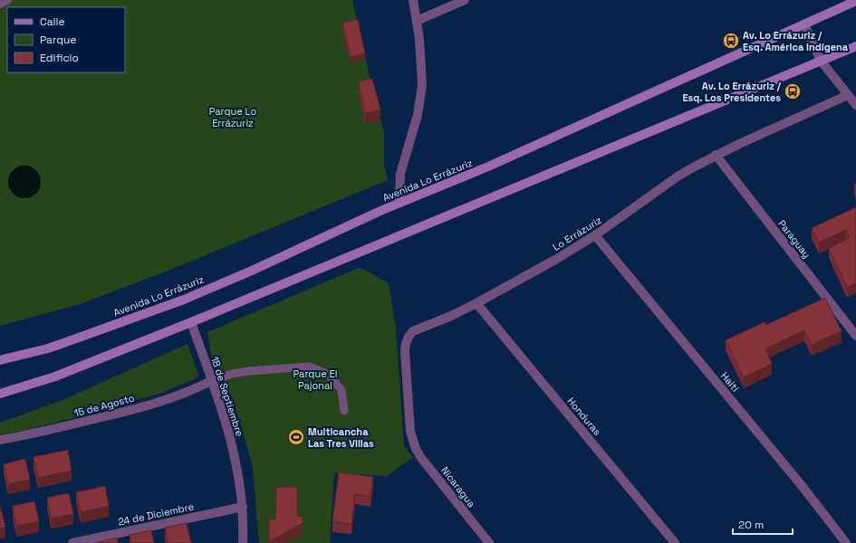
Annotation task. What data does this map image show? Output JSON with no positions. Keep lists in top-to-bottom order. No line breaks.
{"streets":{"main road":["Avenida Lo Errázuriz"],"street":["Lo Errázuriz","Paraguay","Haití","18 de Septiembre","15 de Agosto","Honduras","Nicaragua","24 de Diciembre"]},"crossings":[["Lo Errázuriz","Paraguay"],["Lo Errázuriz","Haití"],["Lo Errázuriz","Honduras"],["Lo Errázuriz","Nicaragua"],["18 de Septiembre","15 de Agosto"],["18 de Septiembre","24 de Diciembre"]],"parks":["Parque Lo Errázuriz","Parque El Pajonal"],"places":{"bus stop":["Av. Lo Errázuriz / Esq. América Indígena","Av. Lo Errázuriz / Esq. Los Presidentes"],"sports":["Multicancha Las Tres Villas"]},"legend":["Calle","Parque","Edificio"],"scale_bar":"20 m"}
